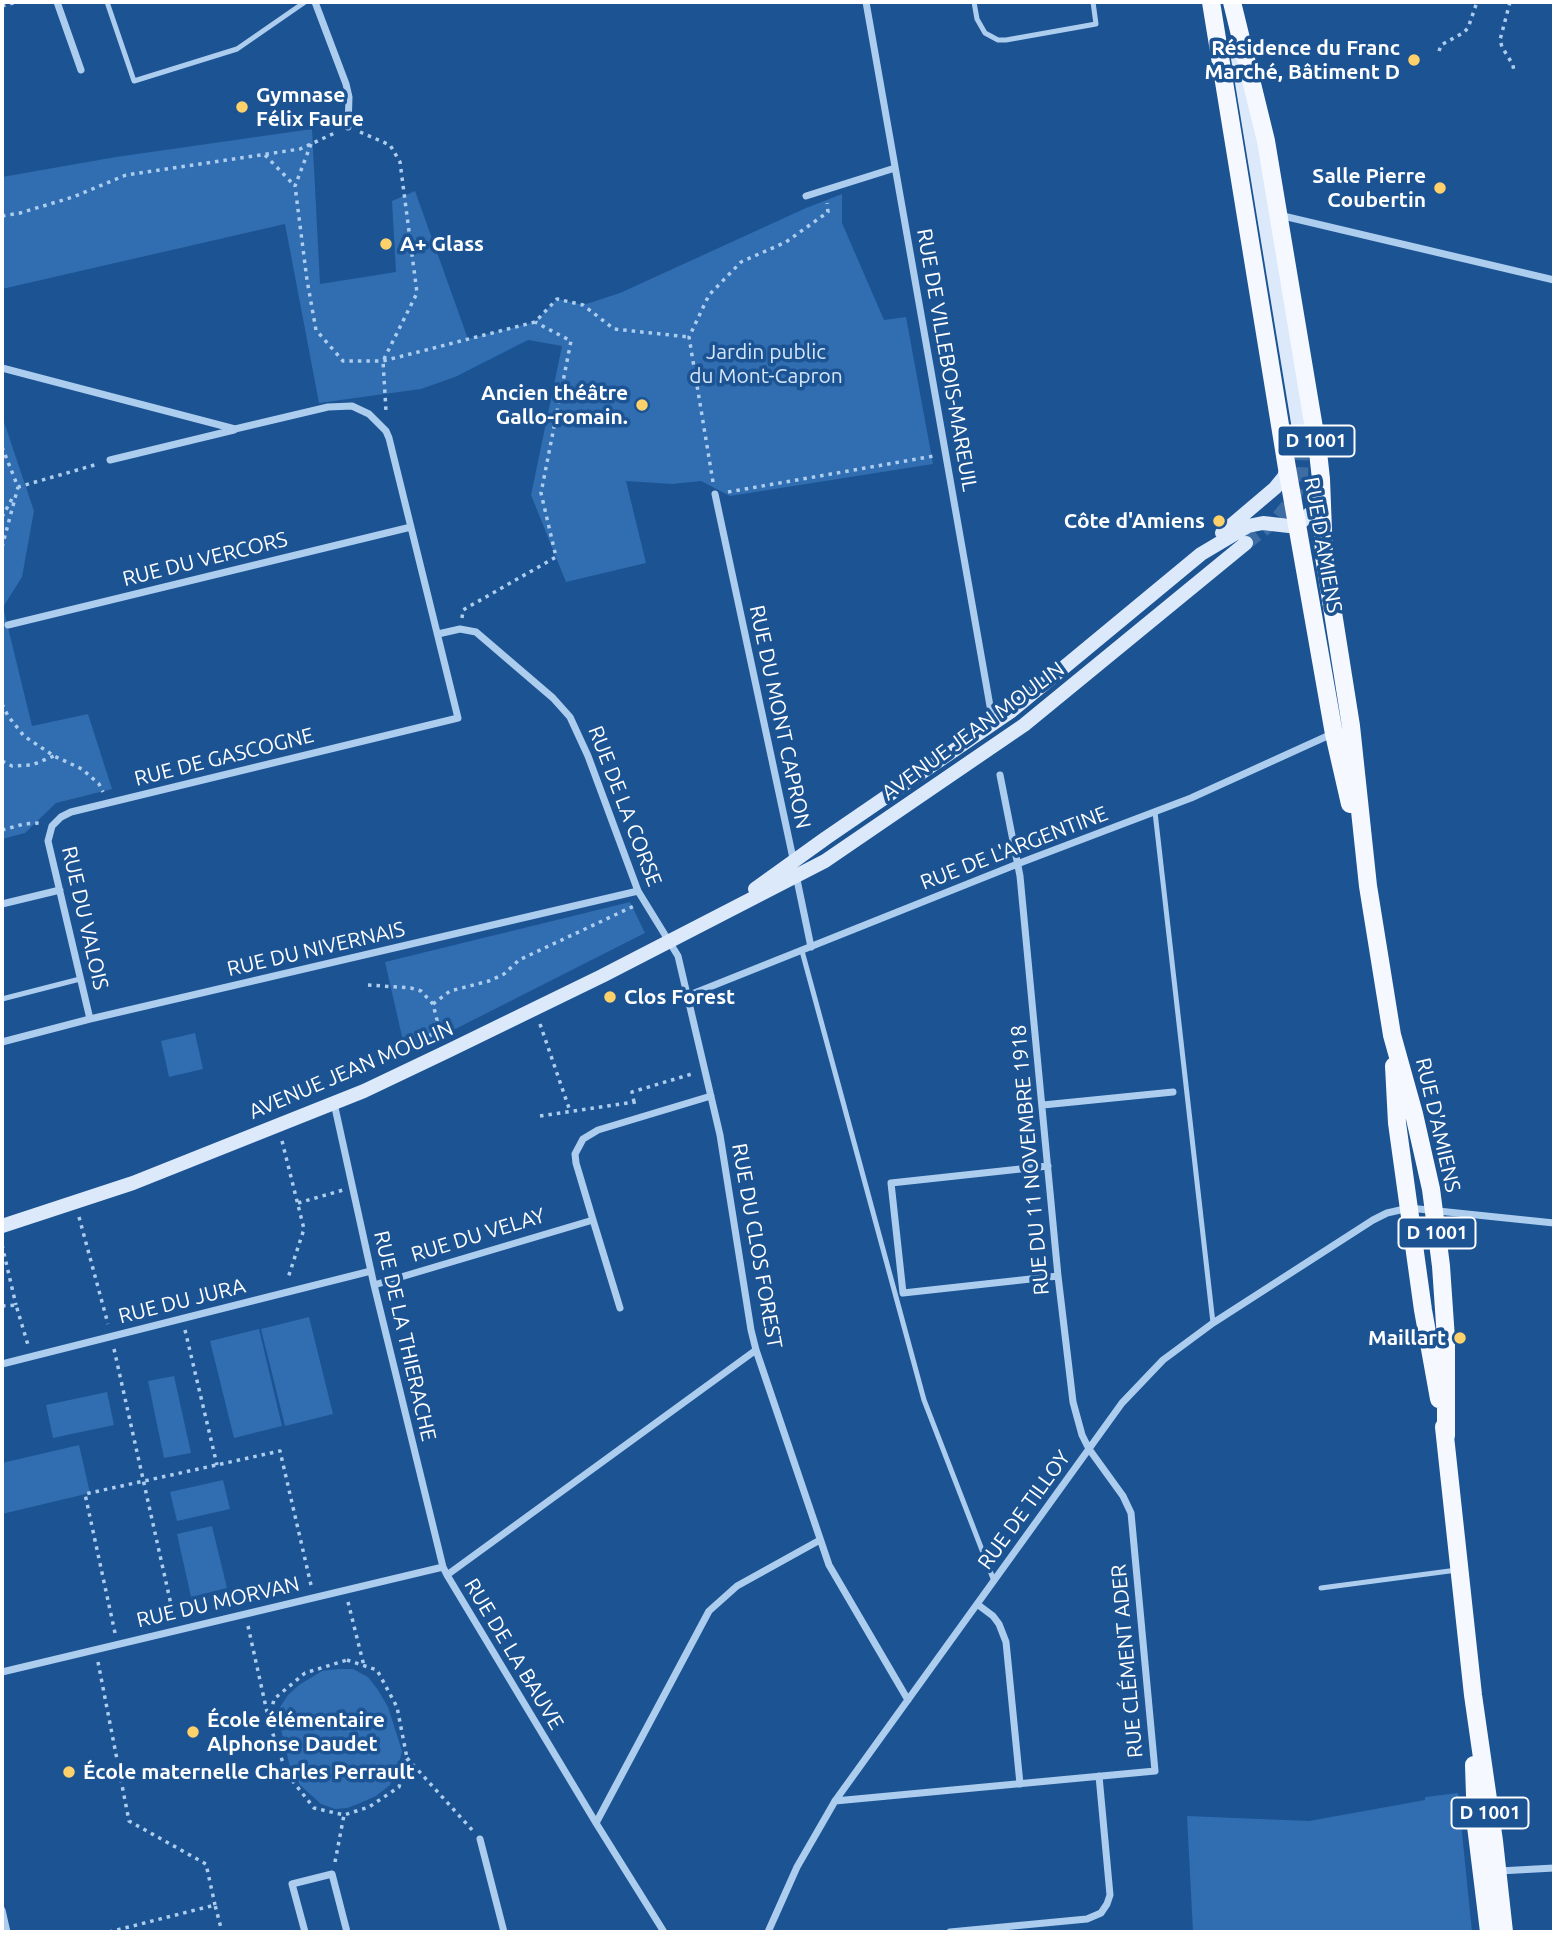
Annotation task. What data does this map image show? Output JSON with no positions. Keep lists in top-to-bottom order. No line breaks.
{"streets":{"main road":["D 1001","RUE D'AMIENS"],"street":["RUE DE VILLEBOIS-MAREUIL","RUE DU VERCORS","RUE DU MONT CAPRON","AVENUE JEAN MOULIN","RUE DE GASCOGNE","RUE DE LA CORSE","RUE DE L'ARGENTINE","RUE DU VALOIS","RUE DU NIVERNAIS","RUE DU 11 NOVEMBRE 1918","RUE DU VELAY","RUE DU CLOS FOREST","RUE DU JURA","RUE DE LA THIERACHE","RUE DE TILLOY","RUE DU MORVAN","RUE DE LA BAUVE","RUE CLÉMENT ADER"]},"crossings":[["RUE DE VILLEBOIS-MAREUIL","AVENUE JEAN MOULIN"],["RUE D'AMIENS","AVENUE JEAN MOULIN"],["RUE D'AMIENS","RUE DE L'ARGENTINE"],["RUE D'AMIENS","RUE DE TILLOY"],["RUE DU MONT CAPRON","AVENUE JEAN MOULIN"],["RUE DU MONT CAPRON","RUE DE L'ARGENTINE"],["AVENUE JEAN MOULIN","RUE DE LA CORSE"],["AVENUE JEAN MOULIN","RUE DU CLOS FOREST"],["AVENUE JEAN MOULIN","RUE DE LA THIERACHE"],["RUE DE GASCOGNE","RUE DU VALOIS"],["RUE DE LA CORSE","RUE DU NIVERNAIS"],["RUE DE LA CORSE","RUE DU CLOS FOREST"],["RUE DE L'ARGENTINE","RUE DU 11 NOVEMBRE 1918"],["RUE DE L'ARGENTINE","RUE DU CLOS FOREST"],["RUE DU VALOIS","RUE DU NIVERNAIS"],["RUE DU 11 NOVEMBRE 1918","RUE DE TILLOY"],["RUE DU 11 NOVEMBRE 1918","RUE CLÉMENT ADER"],["RUE DU VELAY","RUE DE LA THIERACHE"],["RUE DU CLOS FOREST","RUE DE TILLOY"],["RUE DU CLOS FOREST","RUE DE LA BAUVE"],["RUE DU JURA","RUE DE LA THIERACHE"],["RUE DE LA THIERACHE","RUE DU MORVAN"],["RUE DE LA THIERACHE","RUE DE LA BAUVE"],["RUE DE TILLOY","RUE CLÉMENT ADER"]],"parks":["Jardin public du Mont-Capron"],"places":["Résidence du Franc Marché, Bâtiment D","Gymnase Félix Faure","Salle Pierre Coubertin","A+ Glass","Ancien théâtre Gallo-romain.","Côte d'Amiens","Clos Forest","Maillart","École élémentaire Alphonse Daudet","École maternelle Charles Perrault"]}
